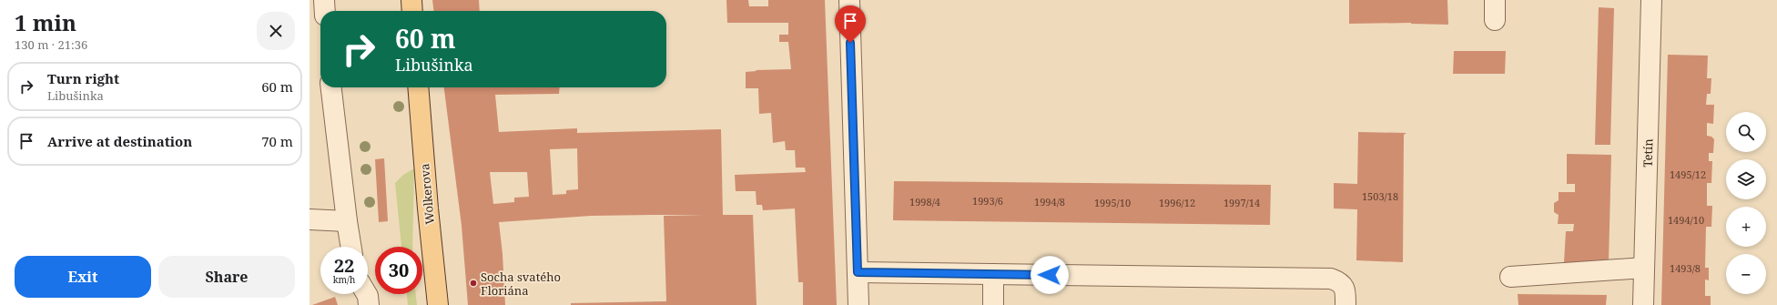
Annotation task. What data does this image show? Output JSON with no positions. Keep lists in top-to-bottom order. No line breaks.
{"streets":{"main road":["Wolkerova"],"street":["Tetín"]},"places":["Socha svatého Floriána"],"house_numbers":["1495/12","1503/18","1993/6","1998/4","1994/8","1995/10","1996/12","1997/14","1494/10","1493/8"],"page":{"heading":["1 min","130 m · 21:36"],"turn":["60 m","Libušinka"],"list":[{"name":"Turn right","note":"Libušinka","value":"60 m"},{"name":"Arrive at destination","value":"70 m"}],"map_buttons":["+","−"],"speed":"22 km/h","limit":"30","buttons":["Exit","Share"]}}
